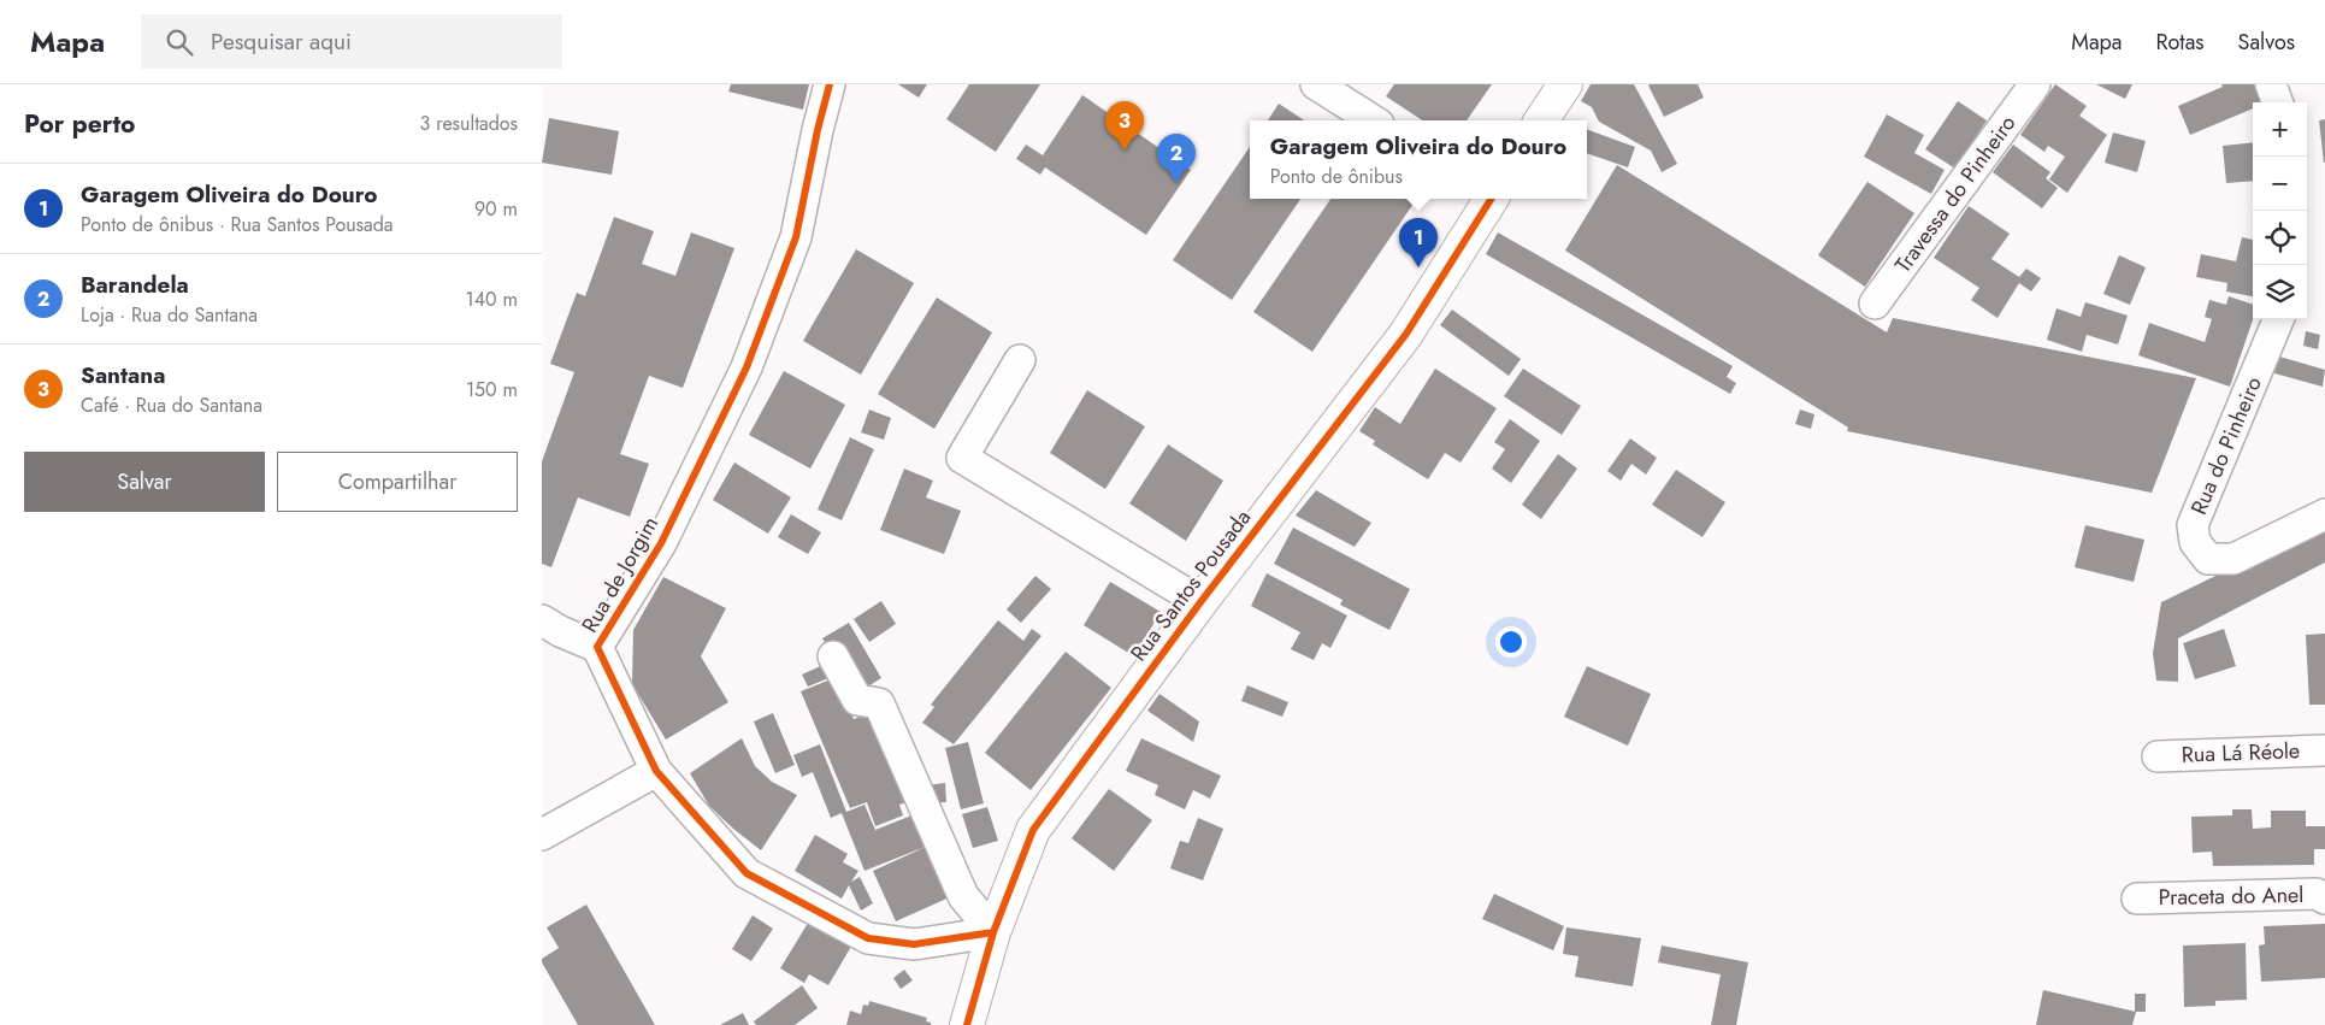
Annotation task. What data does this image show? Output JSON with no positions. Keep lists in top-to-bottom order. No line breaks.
{"streets":{"street":["Travessa do Pinheiro","Rua do Pinheiro","Rua de Jorgim","Rua Santos Pousada","Rua Lá Réole","Praceta do Anel"]},"crossings":[["Rua de Jorgim","Rua Santos Pousada"]],"page":{"header":"Mapa","search":"Pesquisar aqui","nav":["Mapa","Rotas","Salvos"],"heading":["Por perto","3 resultados"],"pins":["3","2","1"],"map_buttons":["+","−"],"popup":["Garagem Oliveira do Douro","Ponto de ônibus"],"list":[{"mark":"1","name":"Garagem Oliveira do Douro","note":"Ponto de ônibus · Rua Santos Pousada","value":"90 m"},{"mark":"2","name":"Barandela","note":"Loja · Rua do Santana","value":"140 m"},{"mark":"3","name":"Santana","note":"Café · Rua do Santana","value":"150 m"}],"buttons":["Salvar","Compartilhar"]}}
